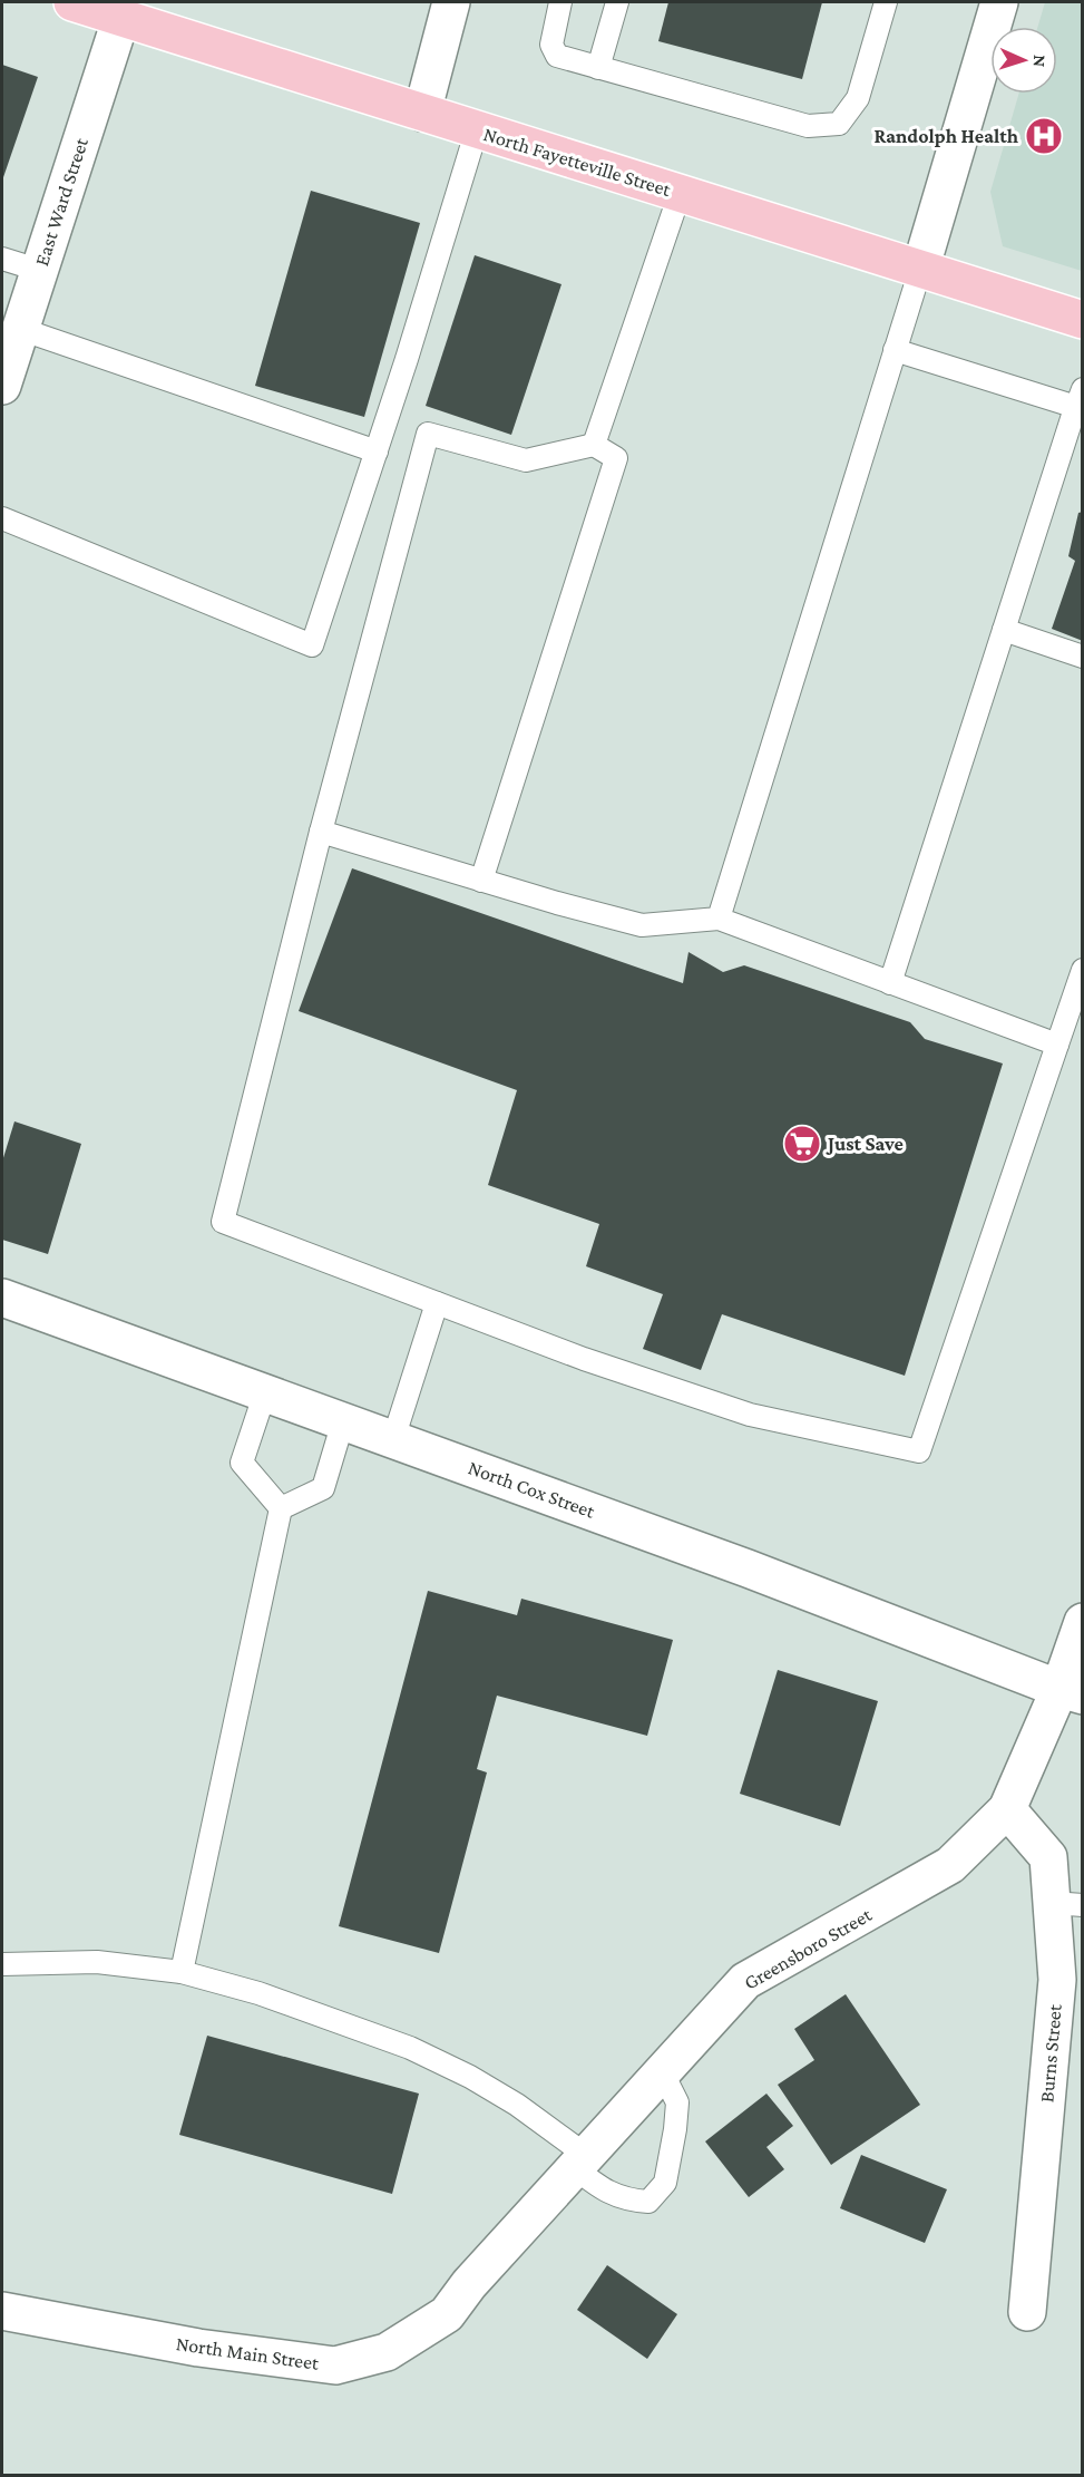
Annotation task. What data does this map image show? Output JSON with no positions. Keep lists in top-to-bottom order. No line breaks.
{"streets":{"main road":["North Fayetteville Street"],"street":["East Ward Street","North Cox Street","Greensboro Street","Burns Street","North Main Street"]},"crossings":[["North Fayetteville Street","East Ward Street"],["North Cox Street","Greensboro Street"],["Greensboro Street","Burns Street"],["Greensboro Street","North Main Street"]],"places":{"hospital":["Randolph Health"],"supermarket":["Just Save"]},"north":"right"}
